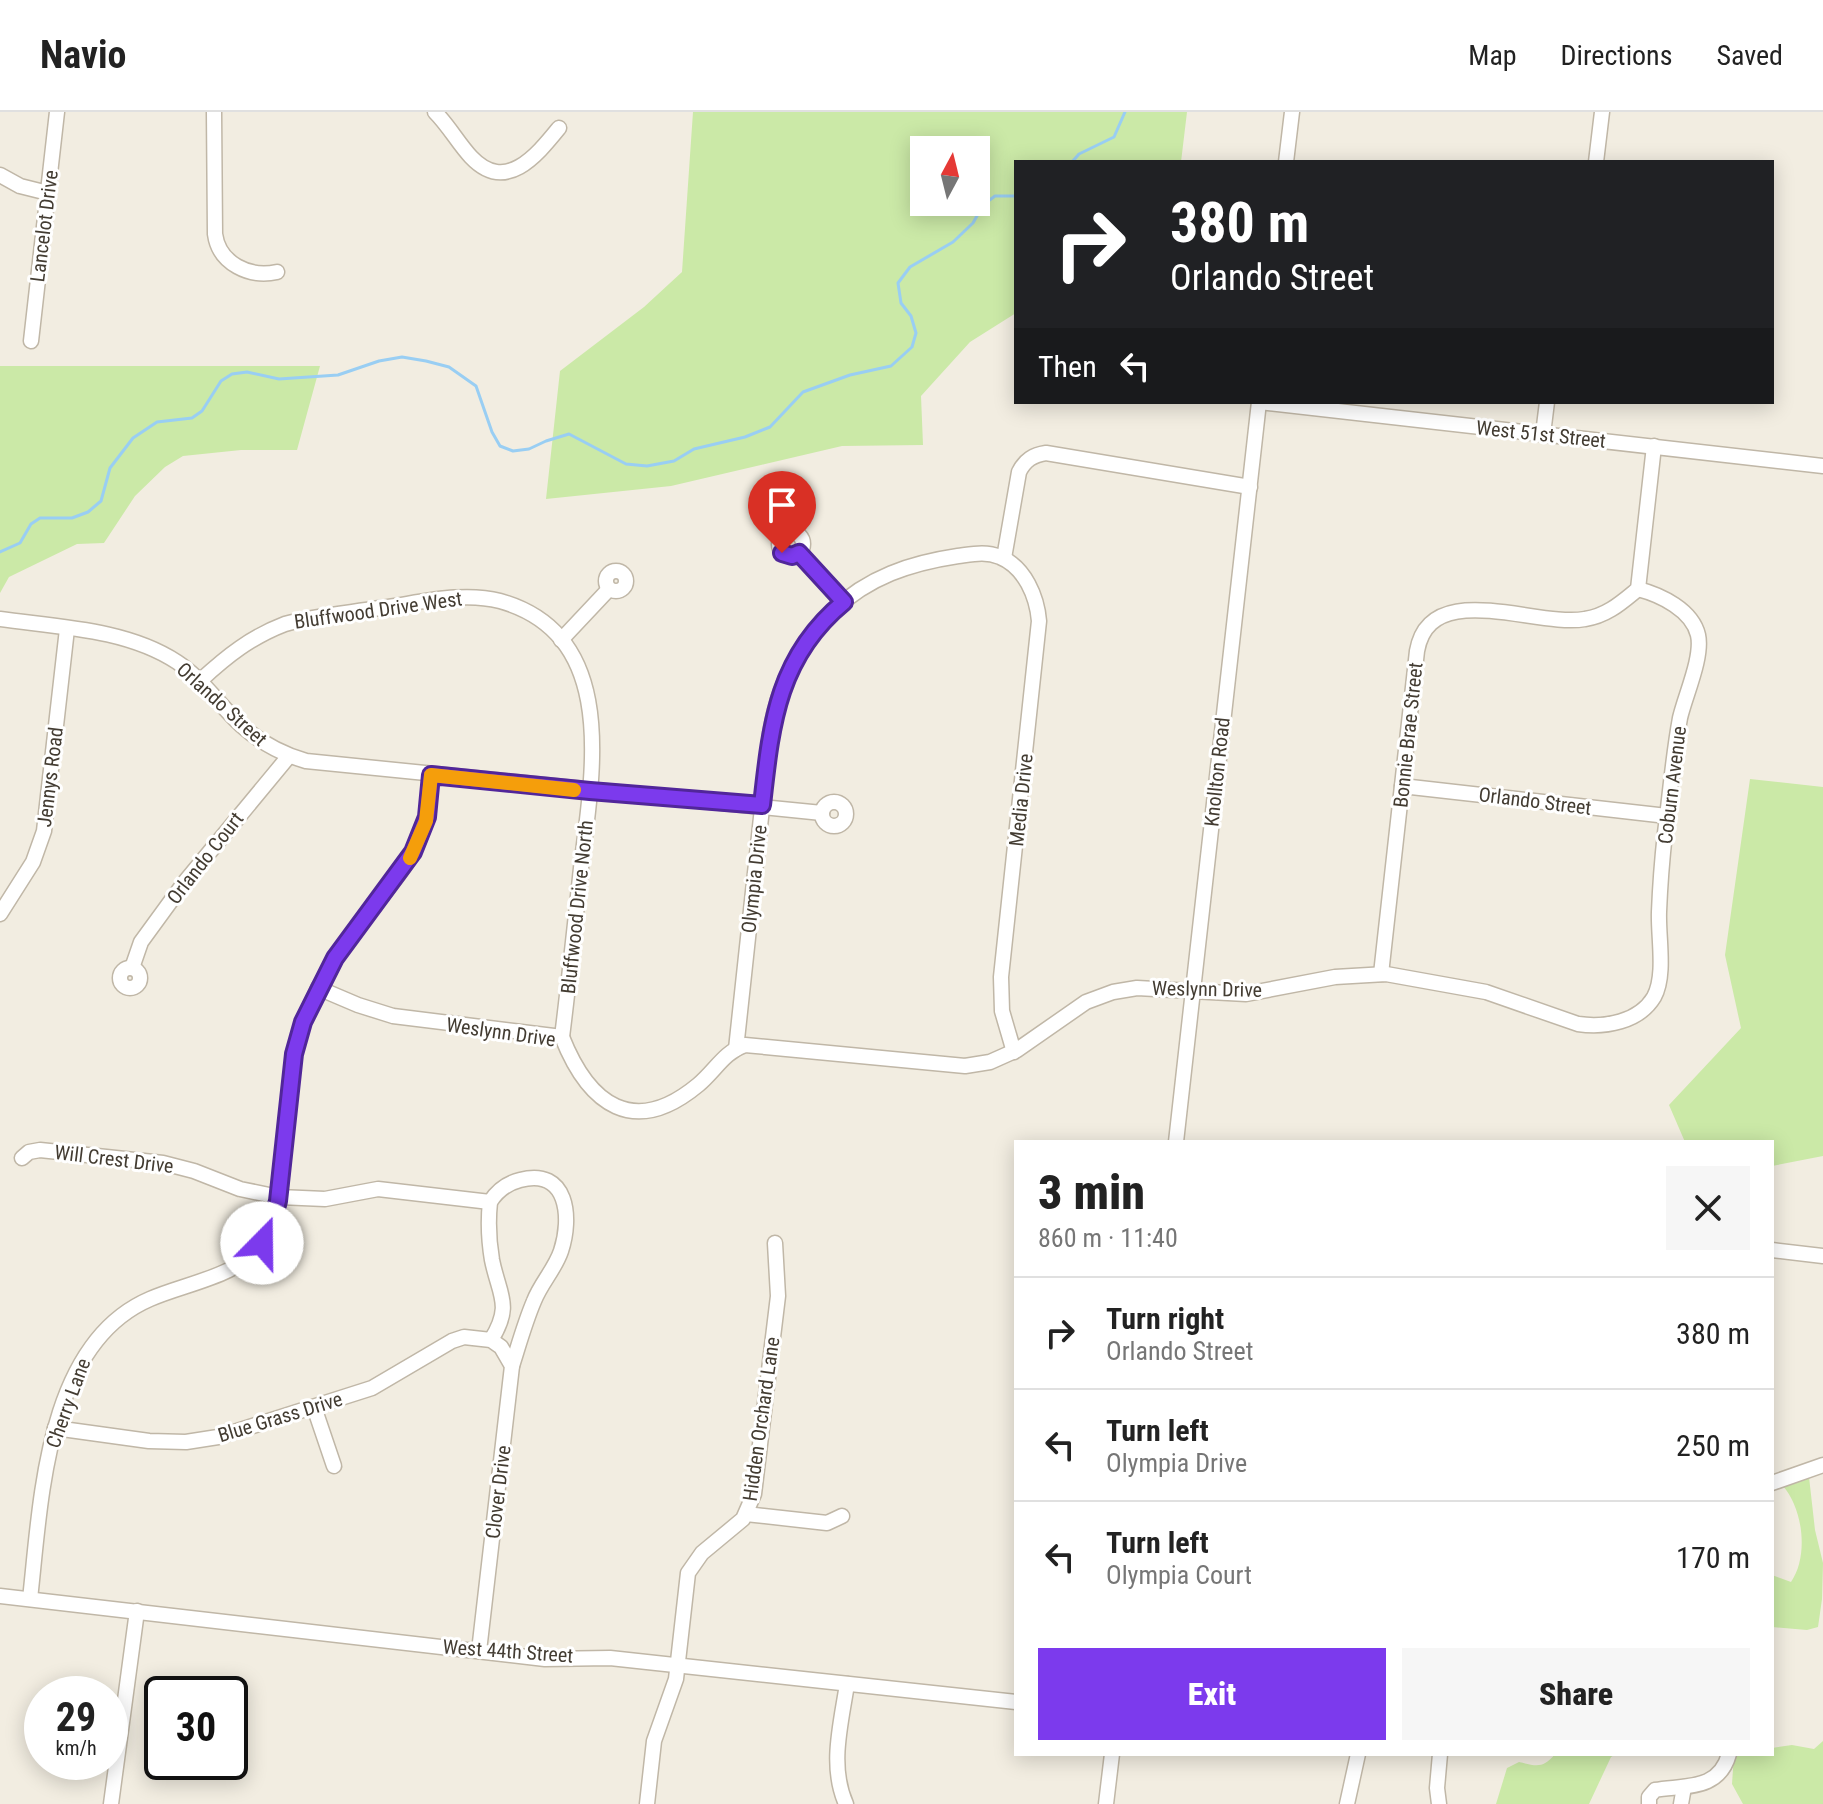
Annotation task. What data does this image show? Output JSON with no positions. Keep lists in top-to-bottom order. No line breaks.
{"streets":{"street":["Lancelot Drive","West 51st Street","Bluffwood Drive West","Orlando Street","Bonnie Brae Street","Knollton Road","Jennys Road","Coburn Avenue","Media Drive","Orlando Court","Olympia Drive","Bluffwood Drive North","Weslynn Drive","Will Crest Drive","Cherry Lane","Blue Grass Drive","Hidden Orchard Lane","Clover Drive","West 44th Street"]},"crossings":[["Bluffwood Drive West","Orlando Street"],["Bluffwood Drive West","Bluffwood Drive North"],["Orlando Street","Bonnie Brae Street"],["Orlando Street","Jennys Road"],["Orlando Street","Coburn Avenue"],["Orlando Street","Orlando Court"],["Orlando Street","Olympia Drive"],["Orlando Street","Bluffwood Drive North"],["Orlando Street","Cherry Lane"],["Bonnie Brae Street","Coburn Avenue"],["Bonnie Brae Street","Weslynn Drive"],["Knollton Road","Weslynn Drive"],["Coburn Avenue","Weslynn Drive"],["Media Drive","Olympia Drive"],["Media Drive","Weslynn Drive"],["Olympia Drive","Weslynn Drive"],["Bluffwood Drive North","Weslynn Drive"],["Weslynn Drive","Cherry Lane"],["Will Crest Drive","Cherry Lane"],["Will Crest Drive","Clover Drive"],["Cherry Lane","Blue Grass Drive"],["Cherry Lane","West 44th Street"],["Hidden Orchard Lane","West 44th Street"],["Clover Drive","West 44th Street"]],"north":"top","page":{"header":"Navio","nav":["Map","Directions","Saved"],"turn":["380 m","Orlando Street"],"then":"Then","heading":["3 min","860 m · 11:40"],"list":[{"name":"Turn right","note":"Orlando Street","value":"380 m"},{"name":"Turn left","note":"Olympia Drive","value":"250 m"},{"name":"Turn left","note":"Olympia Court","value":"170 m"}],"buttons":["Exit","Share"],"speed":"29 km/h","limit":"30"}}
